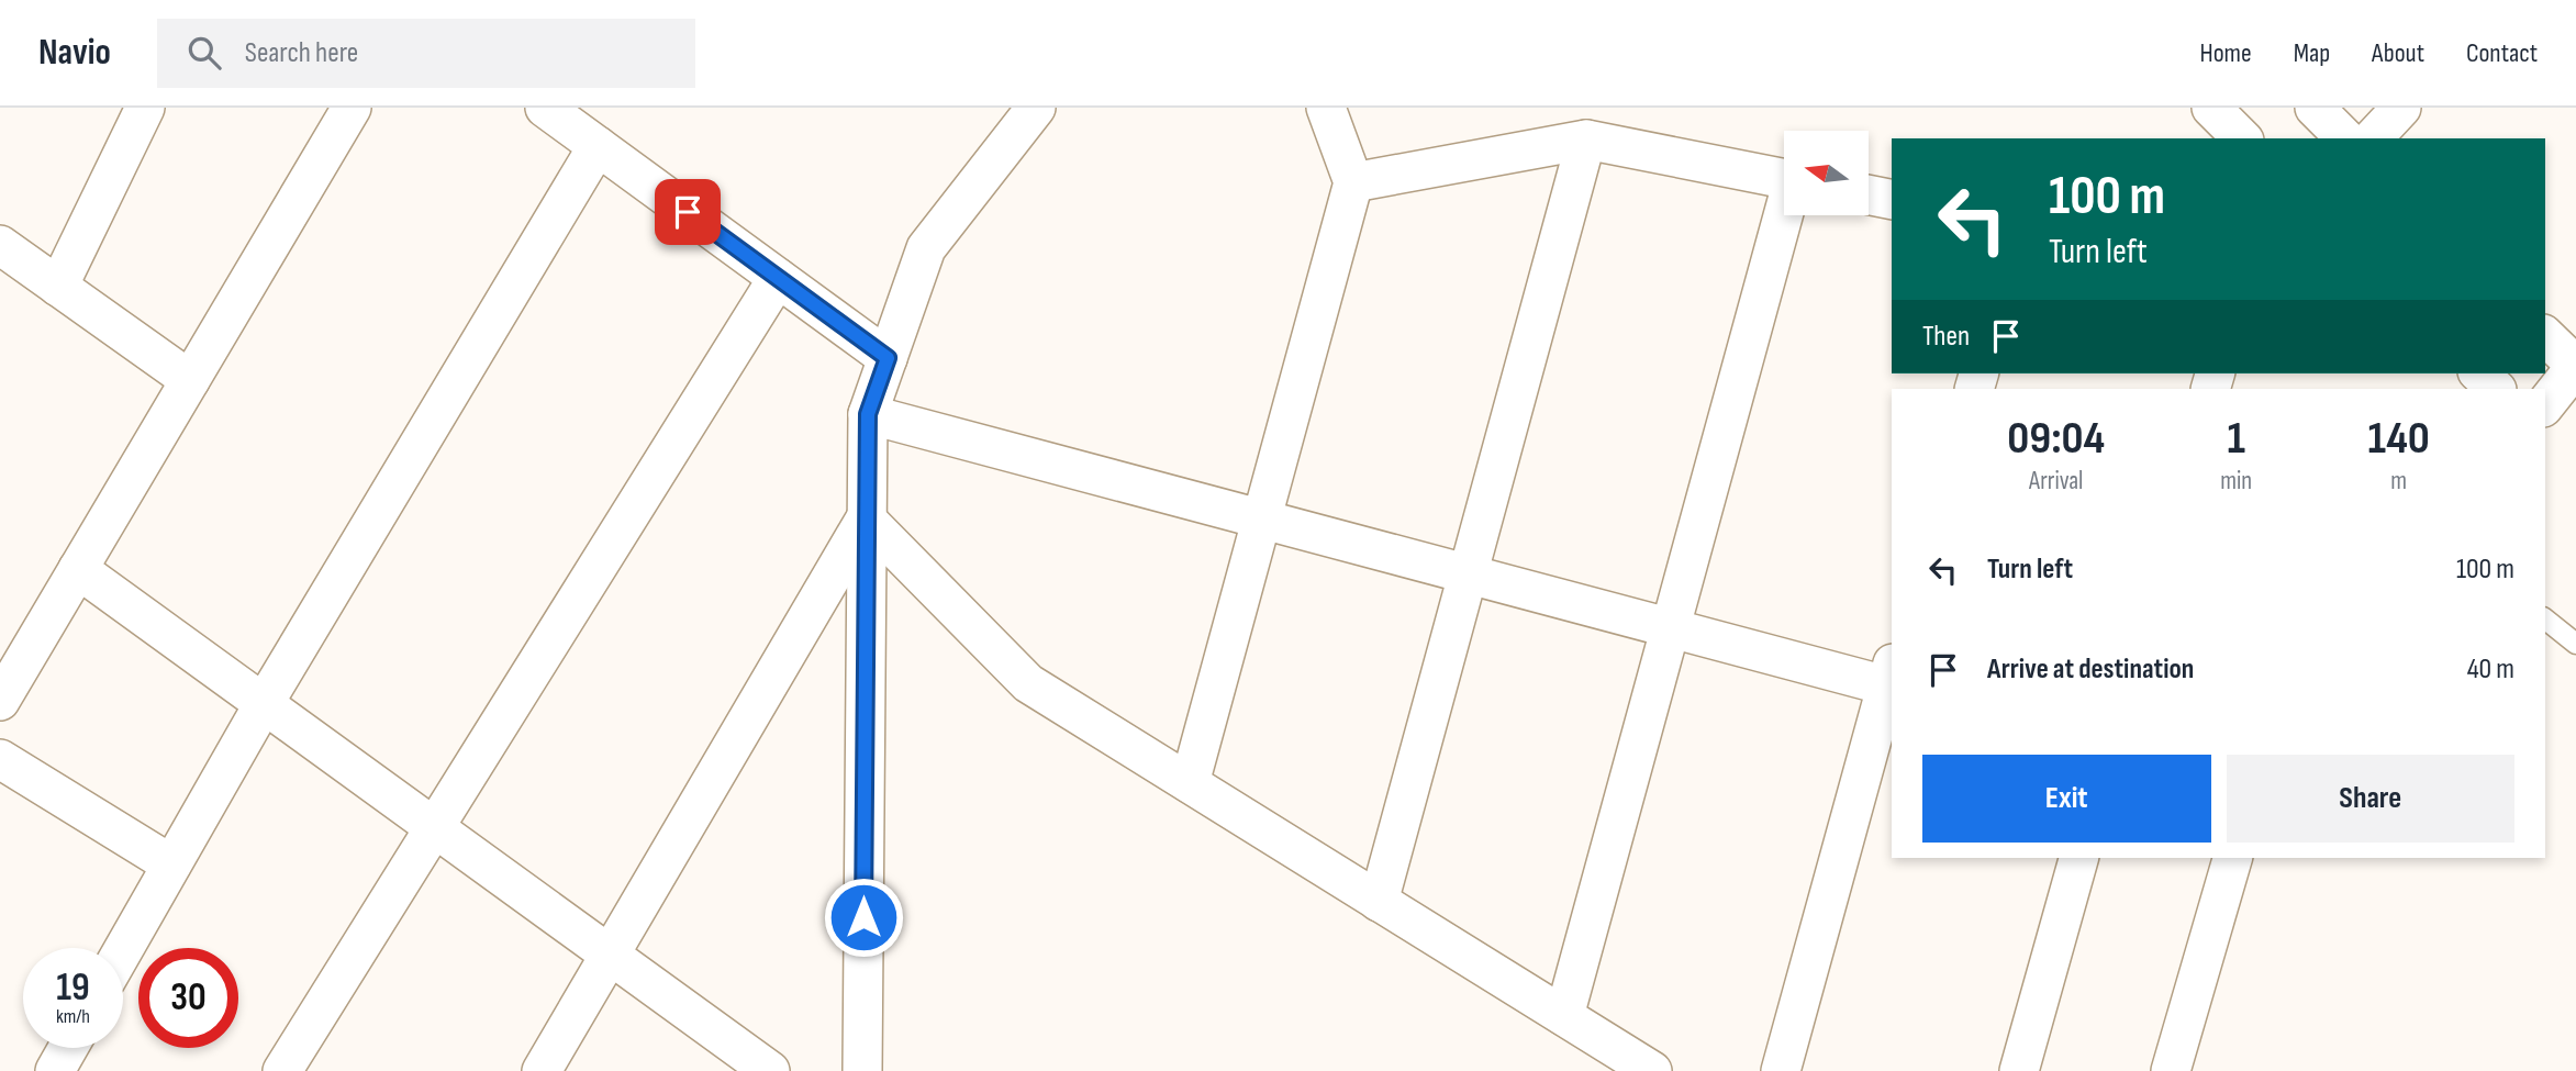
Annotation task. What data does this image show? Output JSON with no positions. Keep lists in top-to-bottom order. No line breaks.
{"north":"left","page":{"header":"Navio","search":"Search here","nav":["Home","Map","About","Contact"],"turn":["100 m","Turn left"],"then":"Then","eta":["09:04","Arrival","1","min","140","m"],"list":[{"name":"Turn left","value":"100 m"},{"name":"Arrive at destination","value":"40 m"}],"buttons":["Exit","Share"],"speed":"19 km/h","limit":"30"}}
